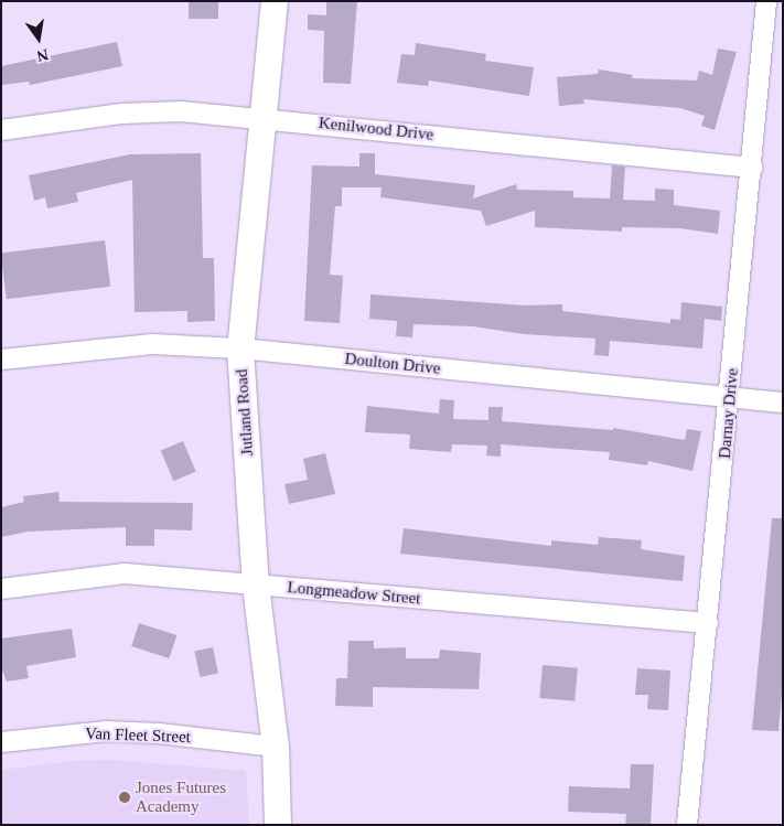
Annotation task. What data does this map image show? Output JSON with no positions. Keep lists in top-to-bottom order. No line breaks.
{"streets":{"street":["Kenilwood Drive","Doulton Drive","Jutland Road","Darnay Drive","Longmeadow Street","Van Fleet Street"]},"crossings":[["Kenilwood Drive","Jutland Road"],["Kenilwood Drive","Darnay Drive"],["Doulton Drive","Jutland Road"],["Doulton Drive","Darnay Drive"],["Jutland Road","Longmeadow Street"],["Jutland Road","Van Fleet Street"],["Darnay Drive","Longmeadow Street"]],"places":["Jones Futures Academy"],"north":"bottom"}
